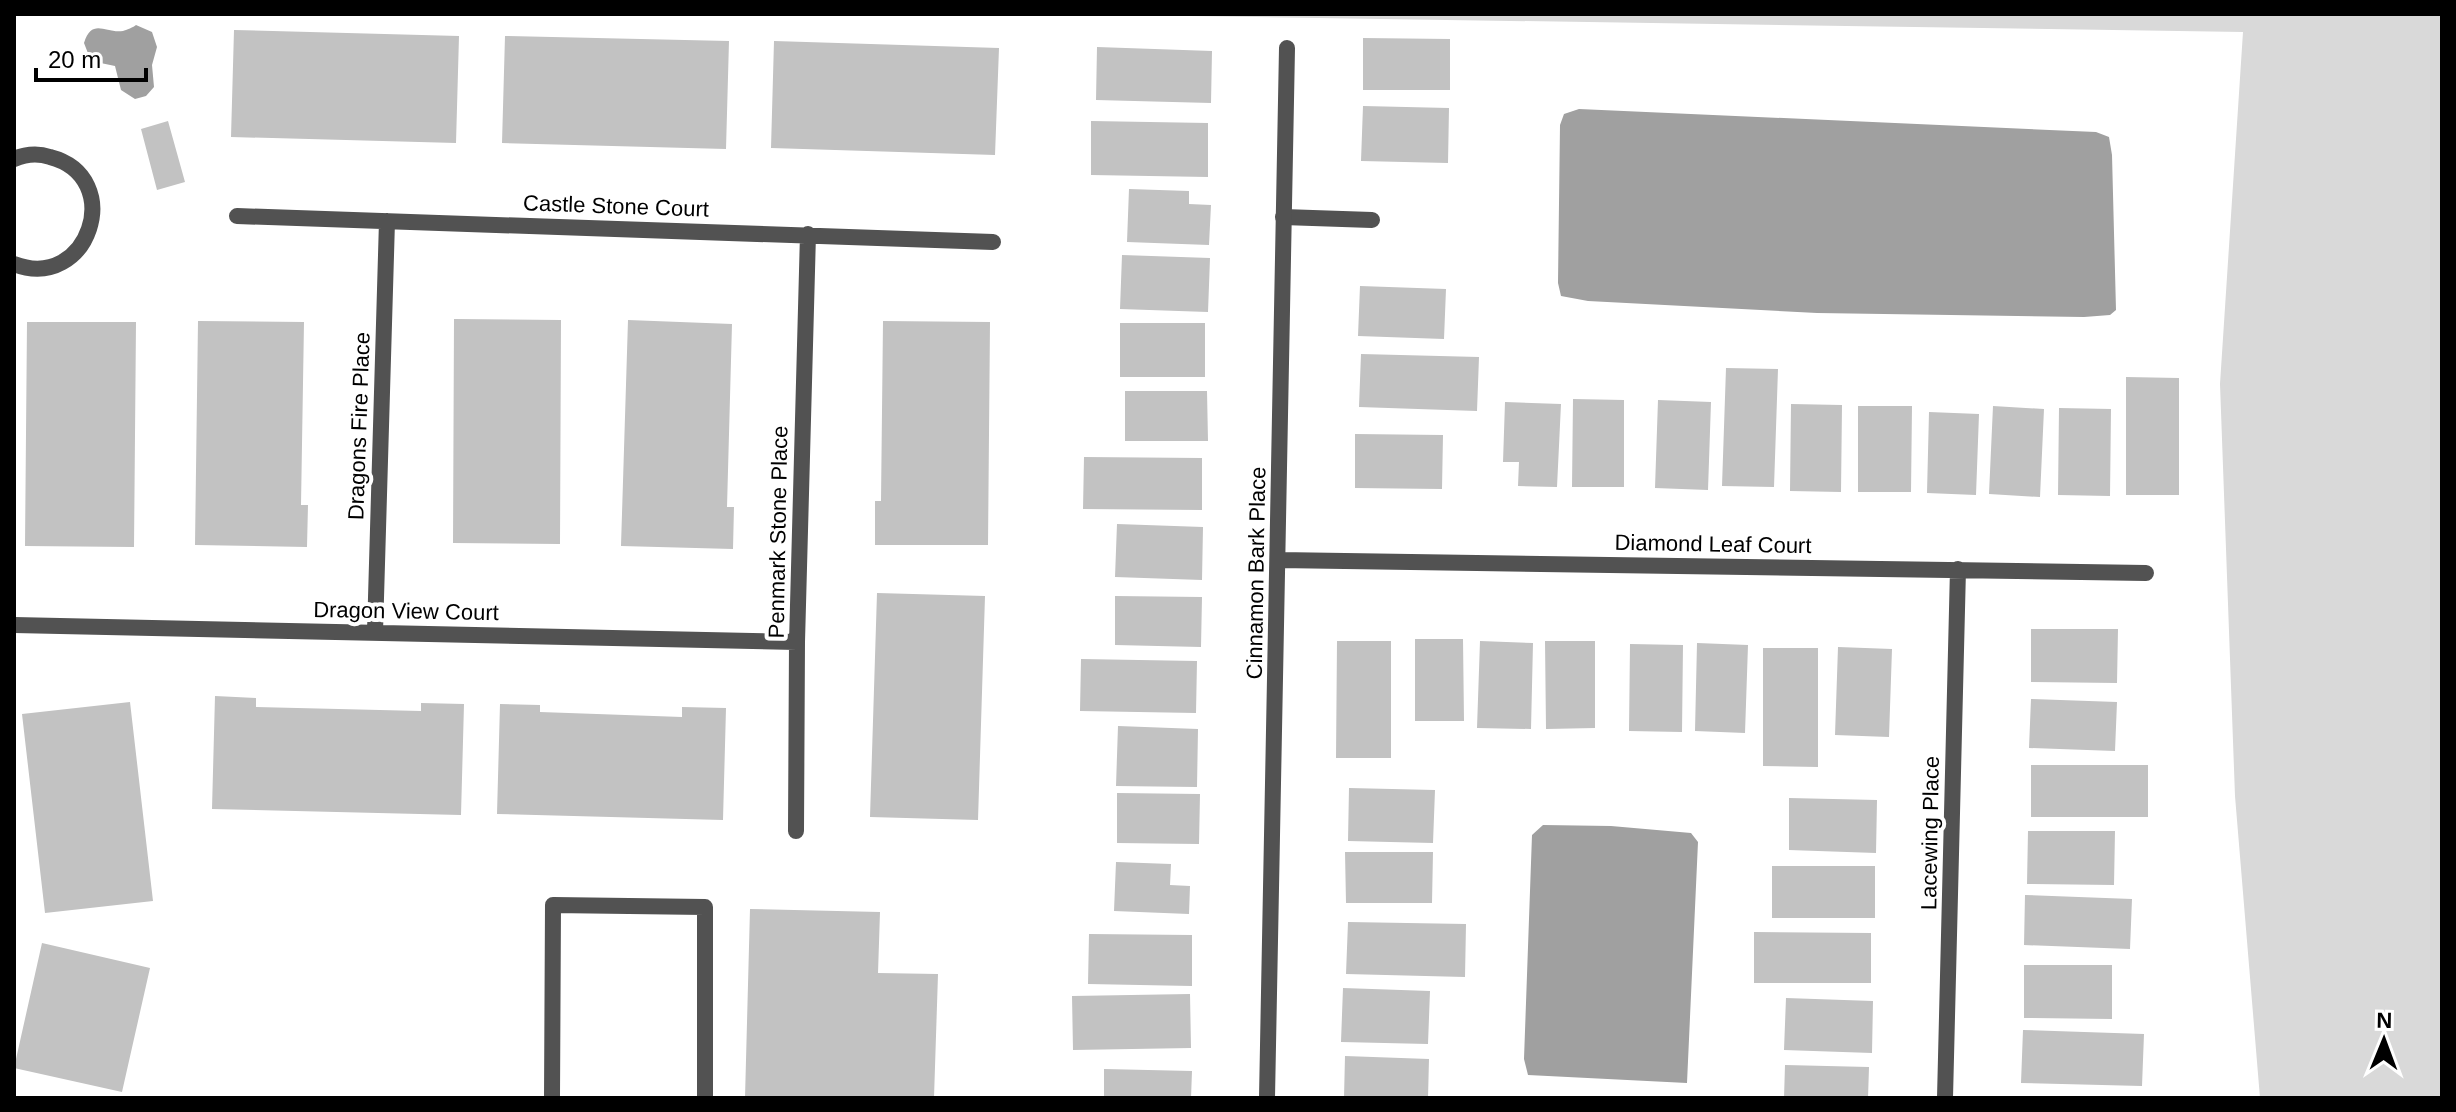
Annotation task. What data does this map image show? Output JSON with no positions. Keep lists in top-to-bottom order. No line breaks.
{"streets":{"street":["Castle Stone Court","Dragons Fire Place","Penmark Stone Place","Diamond Leaf Court","Cinnamon Bark Place","Dragon View Court","Lacewing Place"]},"crossings":[["Castle Stone Court","Dragons Fire Place"],["Castle Stone Court","Penmark Stone Place"],["Dragons Fire Place","Dragon View Court"],["Penmark Stone Place","Dragon View Court"],["Diamond Leaf Court","Cinnamon Bark Place"],["Diamond Leaf Court","Lacewing Place"]],"scale_bar":"20 m","north":"top"}
